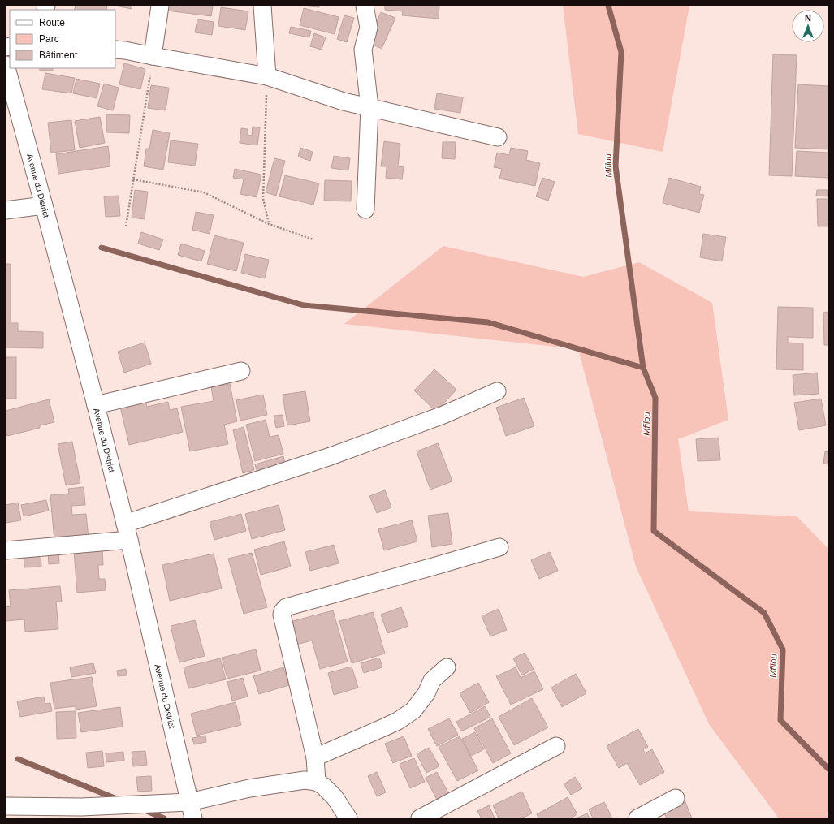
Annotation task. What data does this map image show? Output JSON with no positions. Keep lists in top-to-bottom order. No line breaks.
{"streets":{"street":["Avenue du District"]},"water":["Mfilou"],"legend":["Route","Parc","Bâtiment"],"north":"top"}
